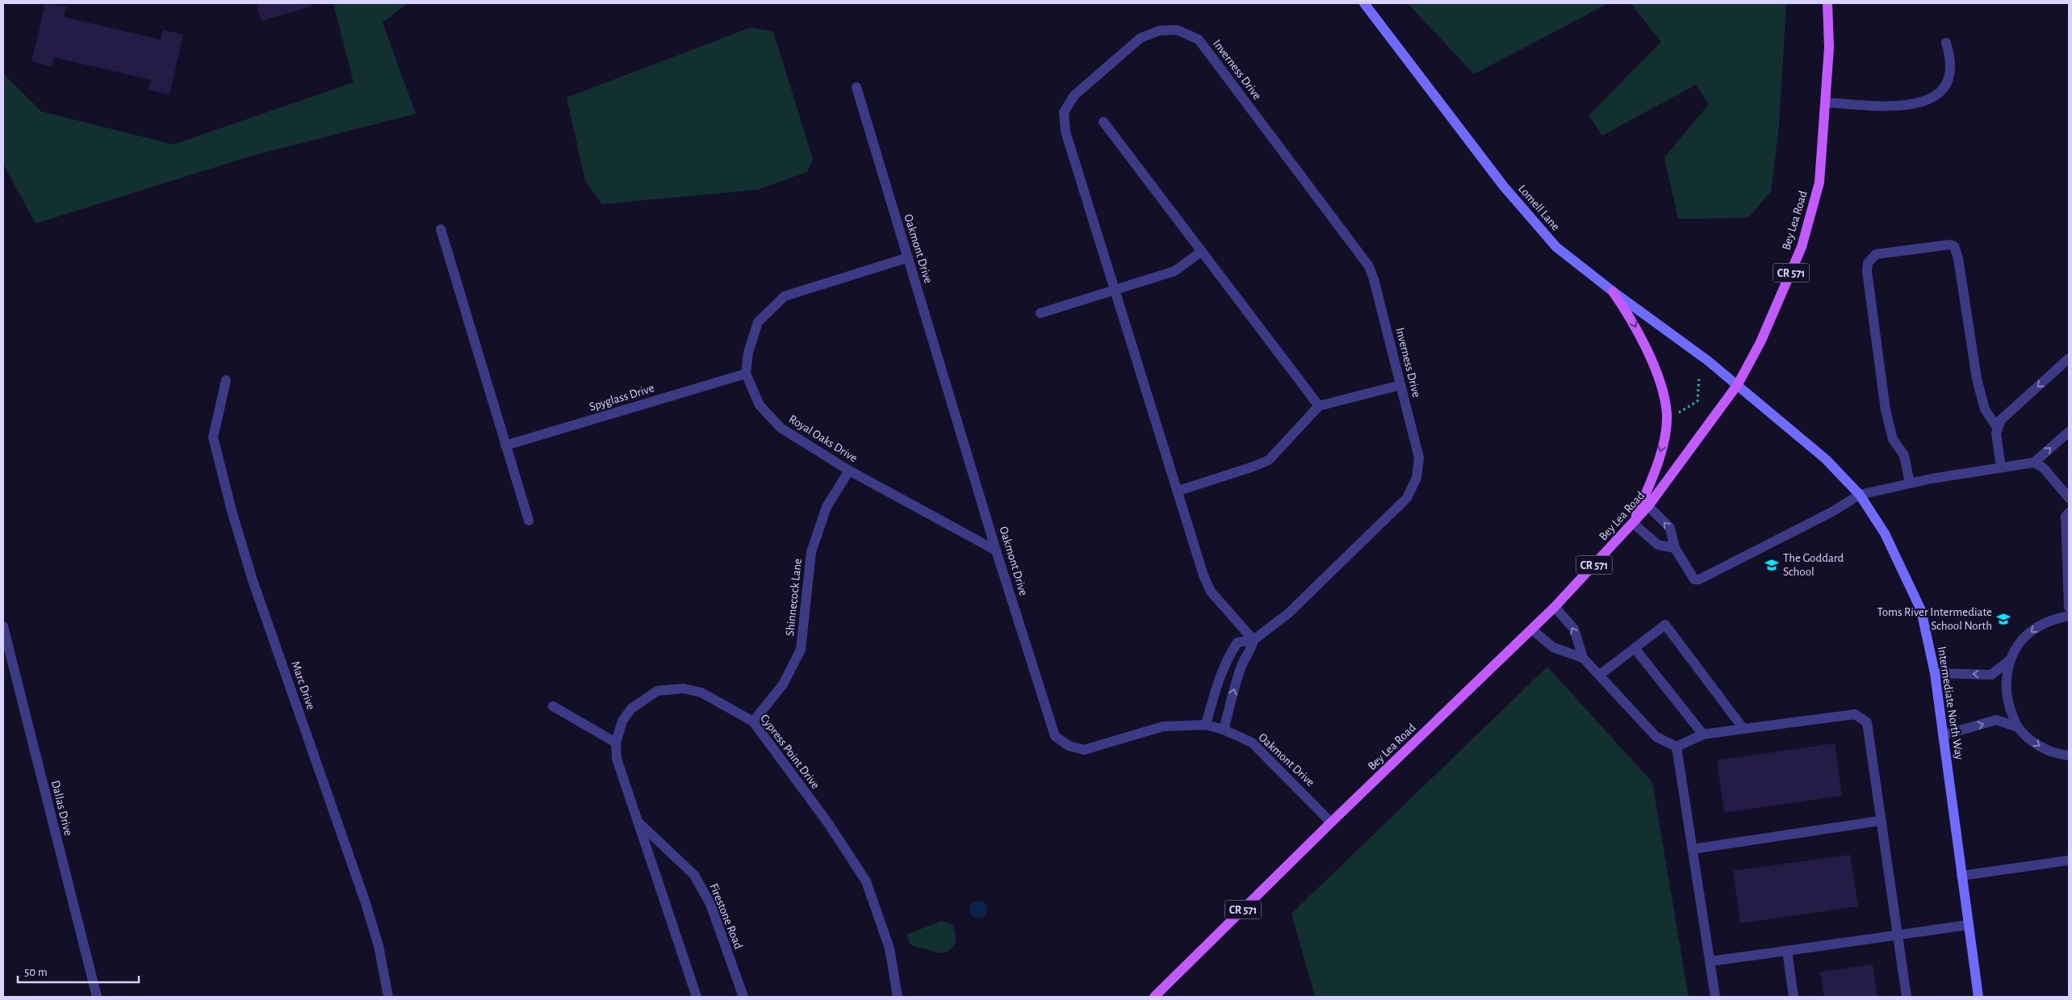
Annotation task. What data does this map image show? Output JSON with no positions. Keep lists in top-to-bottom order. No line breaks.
{"streets":{"main road":["Bey Lea Road","CR 571"],"street":["Inverness Drive","Lomell Lane","Oakmont Drive","Spyglass Drive","Royal Oaks Drive","Shinnecock Lane","Marc Drive","Intermediate North Way","Cypress Point Drive","Dallas Drive","Firestone Road"]},"crossings":[["Inverness Drive","Oakmont Drive"],["Lomell Lane","Bey Lea Road"],["Lomell Lane","Intermediate North Way"],["Bey Lea Road","Oakmont Drive"],["Bey Lea Road","Intermediate North Way"],["Oakmont Drive","Royal Oaks Drive"],["Spyglass Drive","Royal Oaks Drive"],["Royal Oaks Drive","Shinnecock Lane"],["Shinnecock Lane","Cypress Point Drive"],["Cypress Point Drive","Firestone Road"]],"places":{"school or university":["The Goddard School","Toms River Intermediate School North"]},"scale_bar":"50 m"}
